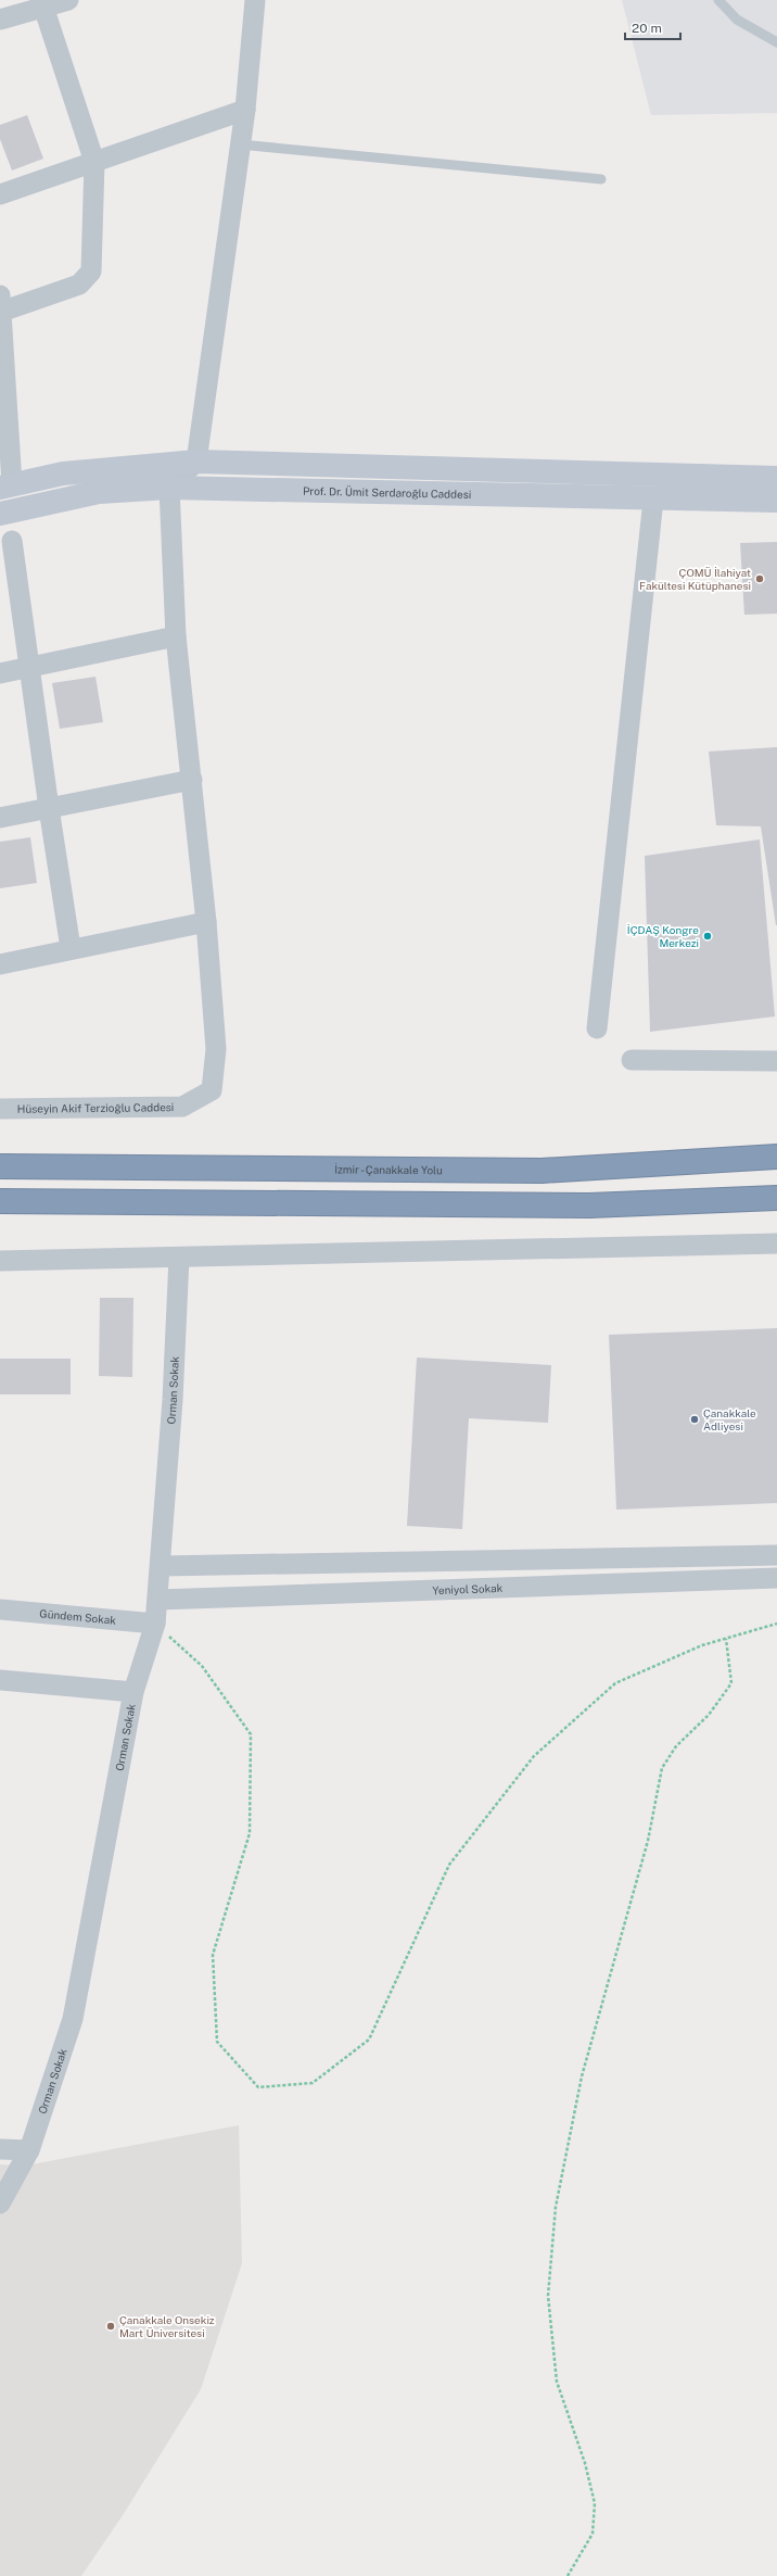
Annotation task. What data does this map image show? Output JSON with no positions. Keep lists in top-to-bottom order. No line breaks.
{"streets":{"highway":["İzmir - Çanakkale Yolu"],"street":["Prof. Dr. Ümit Serdaroğlu Caddesi","Hüseyin Akif Terzioğlu Caddesi","Orman Sokak","Yeniyol Sokak","Gündem Sokak"]},"crossings":[["Orman Sokak","Yeniyol Sokak"],["Orman Sokak","Gündem Sokak"]],"places":["ÇOMÜ İlahiyat Fakültesi Kütüphanesi","İÇDAŞ Kongre Merkezi","Çanakkale Adliyesi","Çanakkale Onsekiz Mart Üniversitesi"],"scale_bar":"20 m"}
